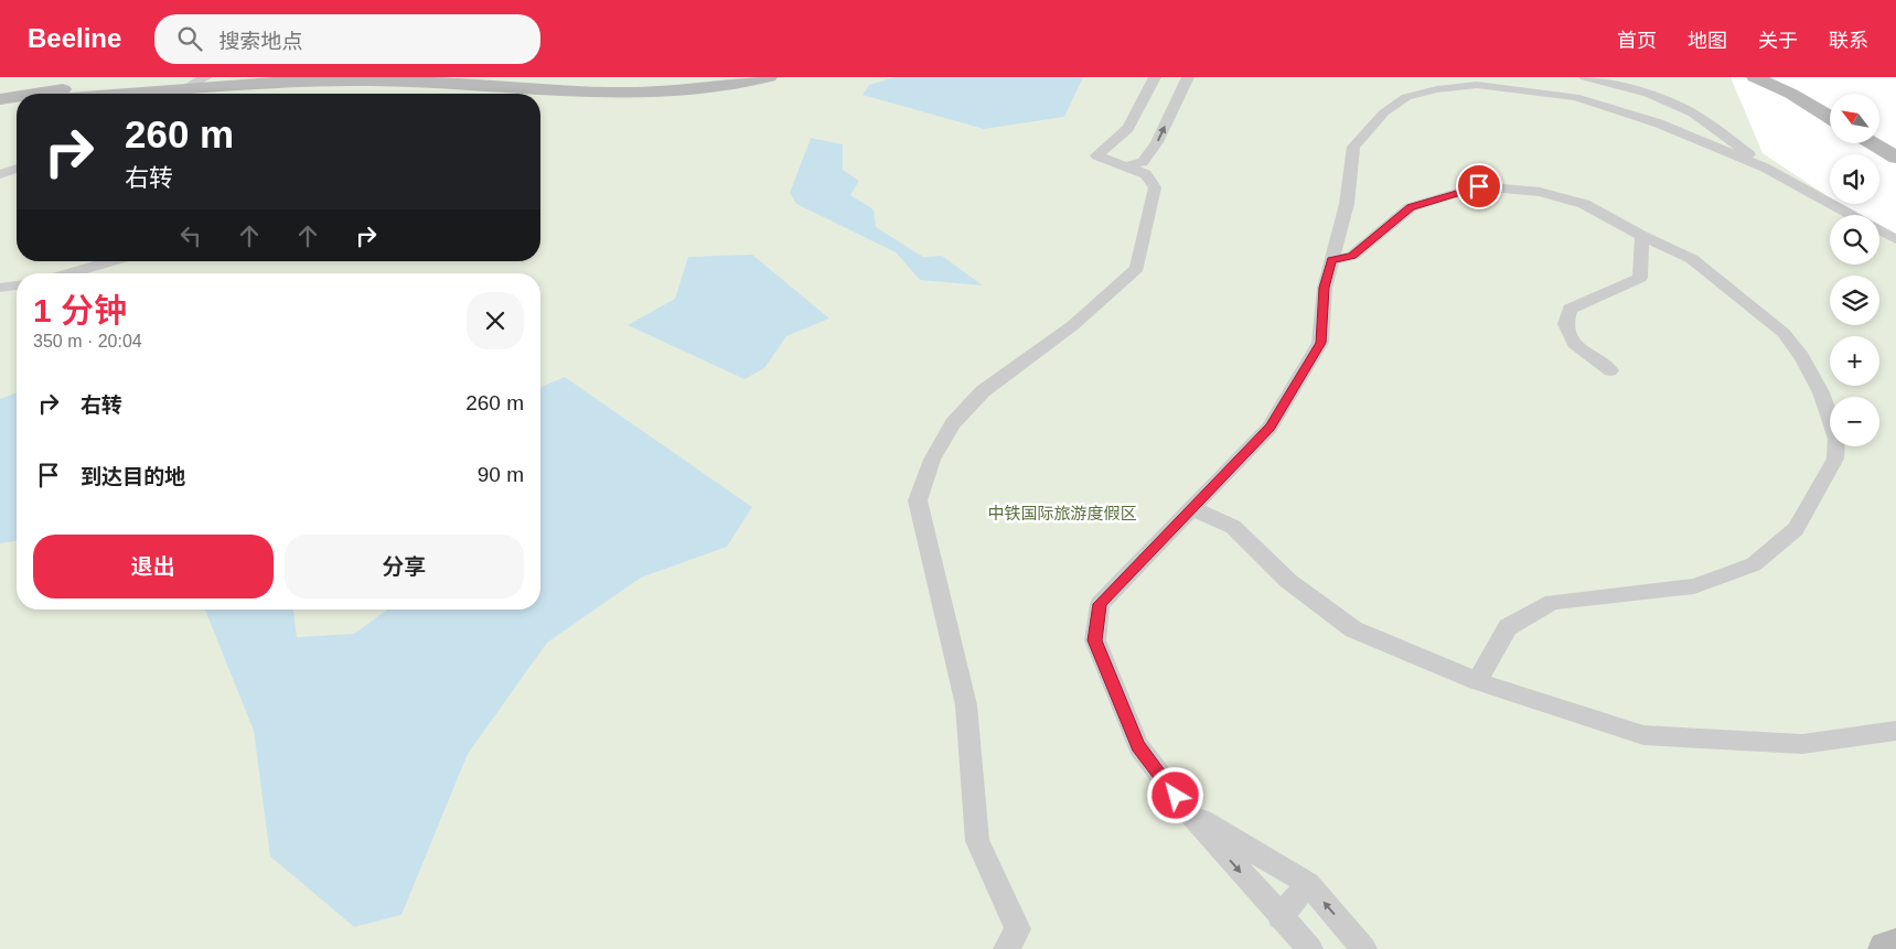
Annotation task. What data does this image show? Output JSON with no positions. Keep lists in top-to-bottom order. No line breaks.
{"parks":["中铁国际旅游度假区"],"north":"top left","page":{"header":"Beeline","search":"搜索地点","nav":["首页","地图","关于","联系"],"map_buttons":["+","−"],"turn":["260 m","右转"],"heading":["1 分钟","350 m · 20:04"],"list":[{"name":"右转","value":"260 m"},{"name":"到达目的地","value":"90 m"}],"buttons":["退出","分享"]}}
